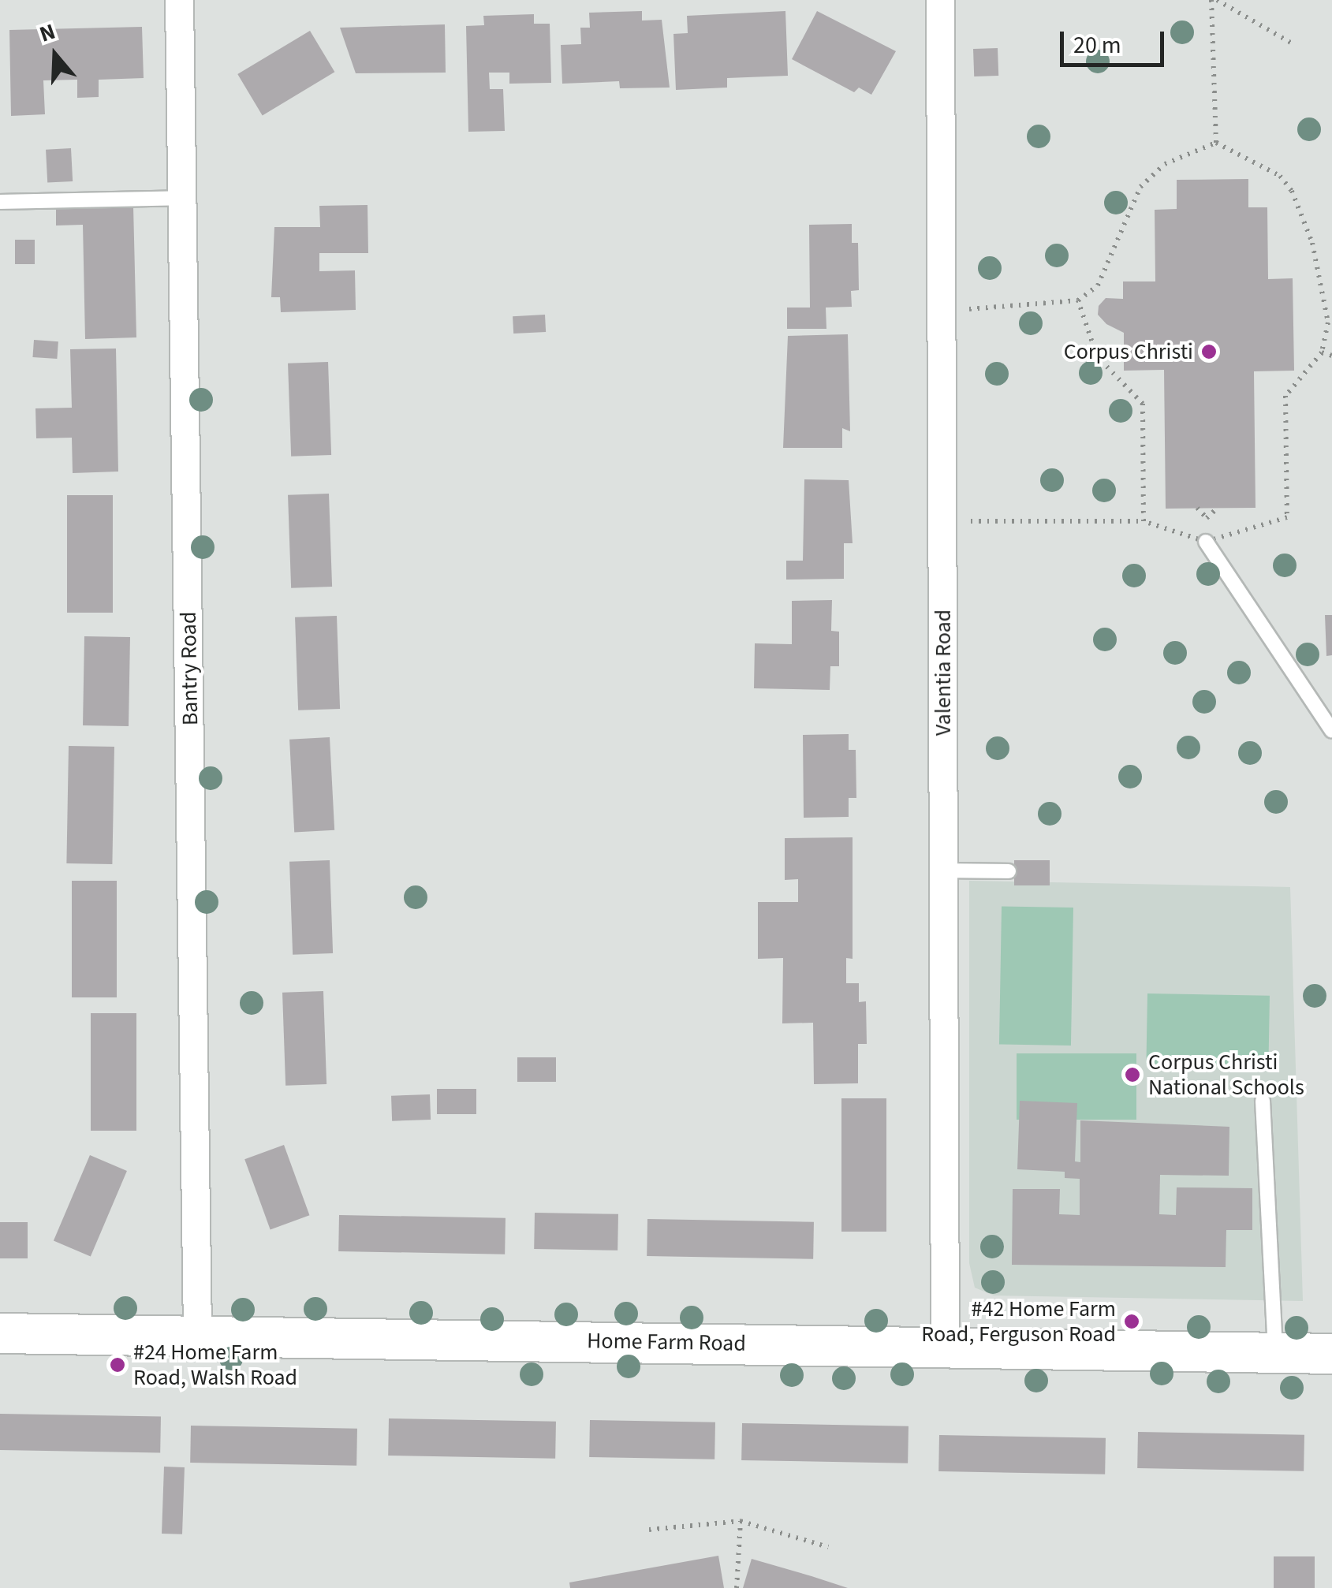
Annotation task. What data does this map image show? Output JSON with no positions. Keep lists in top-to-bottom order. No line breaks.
{"streets":{"street":["Bantry Road","Valentia Road","Home Farm Road"]},"crossings":[["Bantry Road","Home Farm Road"],["Valentia Road","Home Farm Road"]],"places":["Corpus Christi","Corpus Christi National Schools","#42 Home Farm Road, Ferguson Road","#24 Home Farm Road, Walsh Road"],"scale_bar":"20 m","north":"top"}
